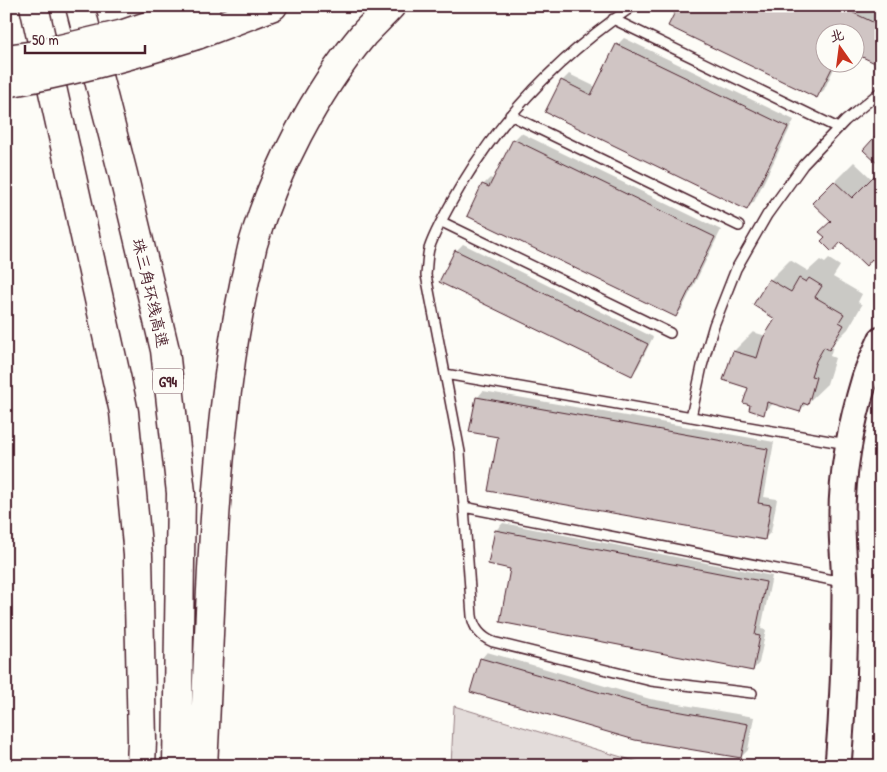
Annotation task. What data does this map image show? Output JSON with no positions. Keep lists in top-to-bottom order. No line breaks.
{"streets":{"highway":["珠三角环线高速","G94"]},"scale_bar":"50 m","north":"top"}
